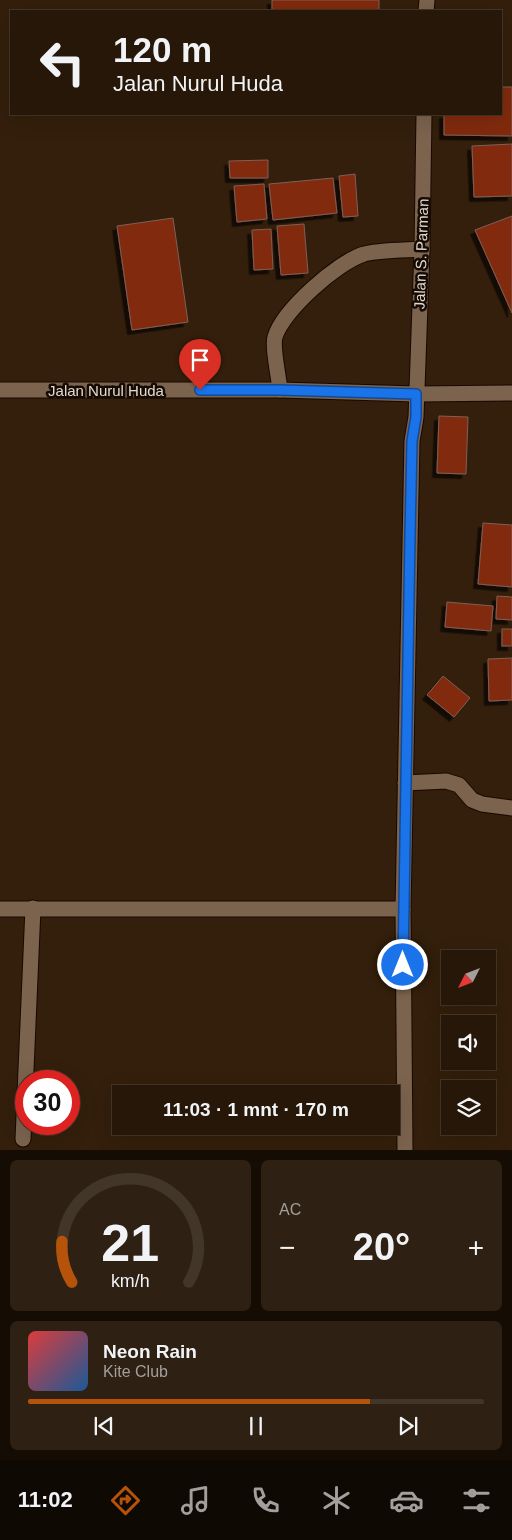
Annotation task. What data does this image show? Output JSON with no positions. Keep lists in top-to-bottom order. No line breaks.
{"streets":{"street":["Jalan S. Parman","Jalan Nurul Huda"]},"crossings":[["Jalan S. Parman","Jalan Nurul Huda"]],"north":"bottom left","page":{"turn":["120 m","Jalan Nurul Huda"],"limit":"30","trip":"11:03 · 1 mnt · 170 m","tile":"AC","heat":["−","20°","+"],"song":["Neon Rain","Kite Club"],"tabs":"11:02","gauge":["21","km/h"]}}
